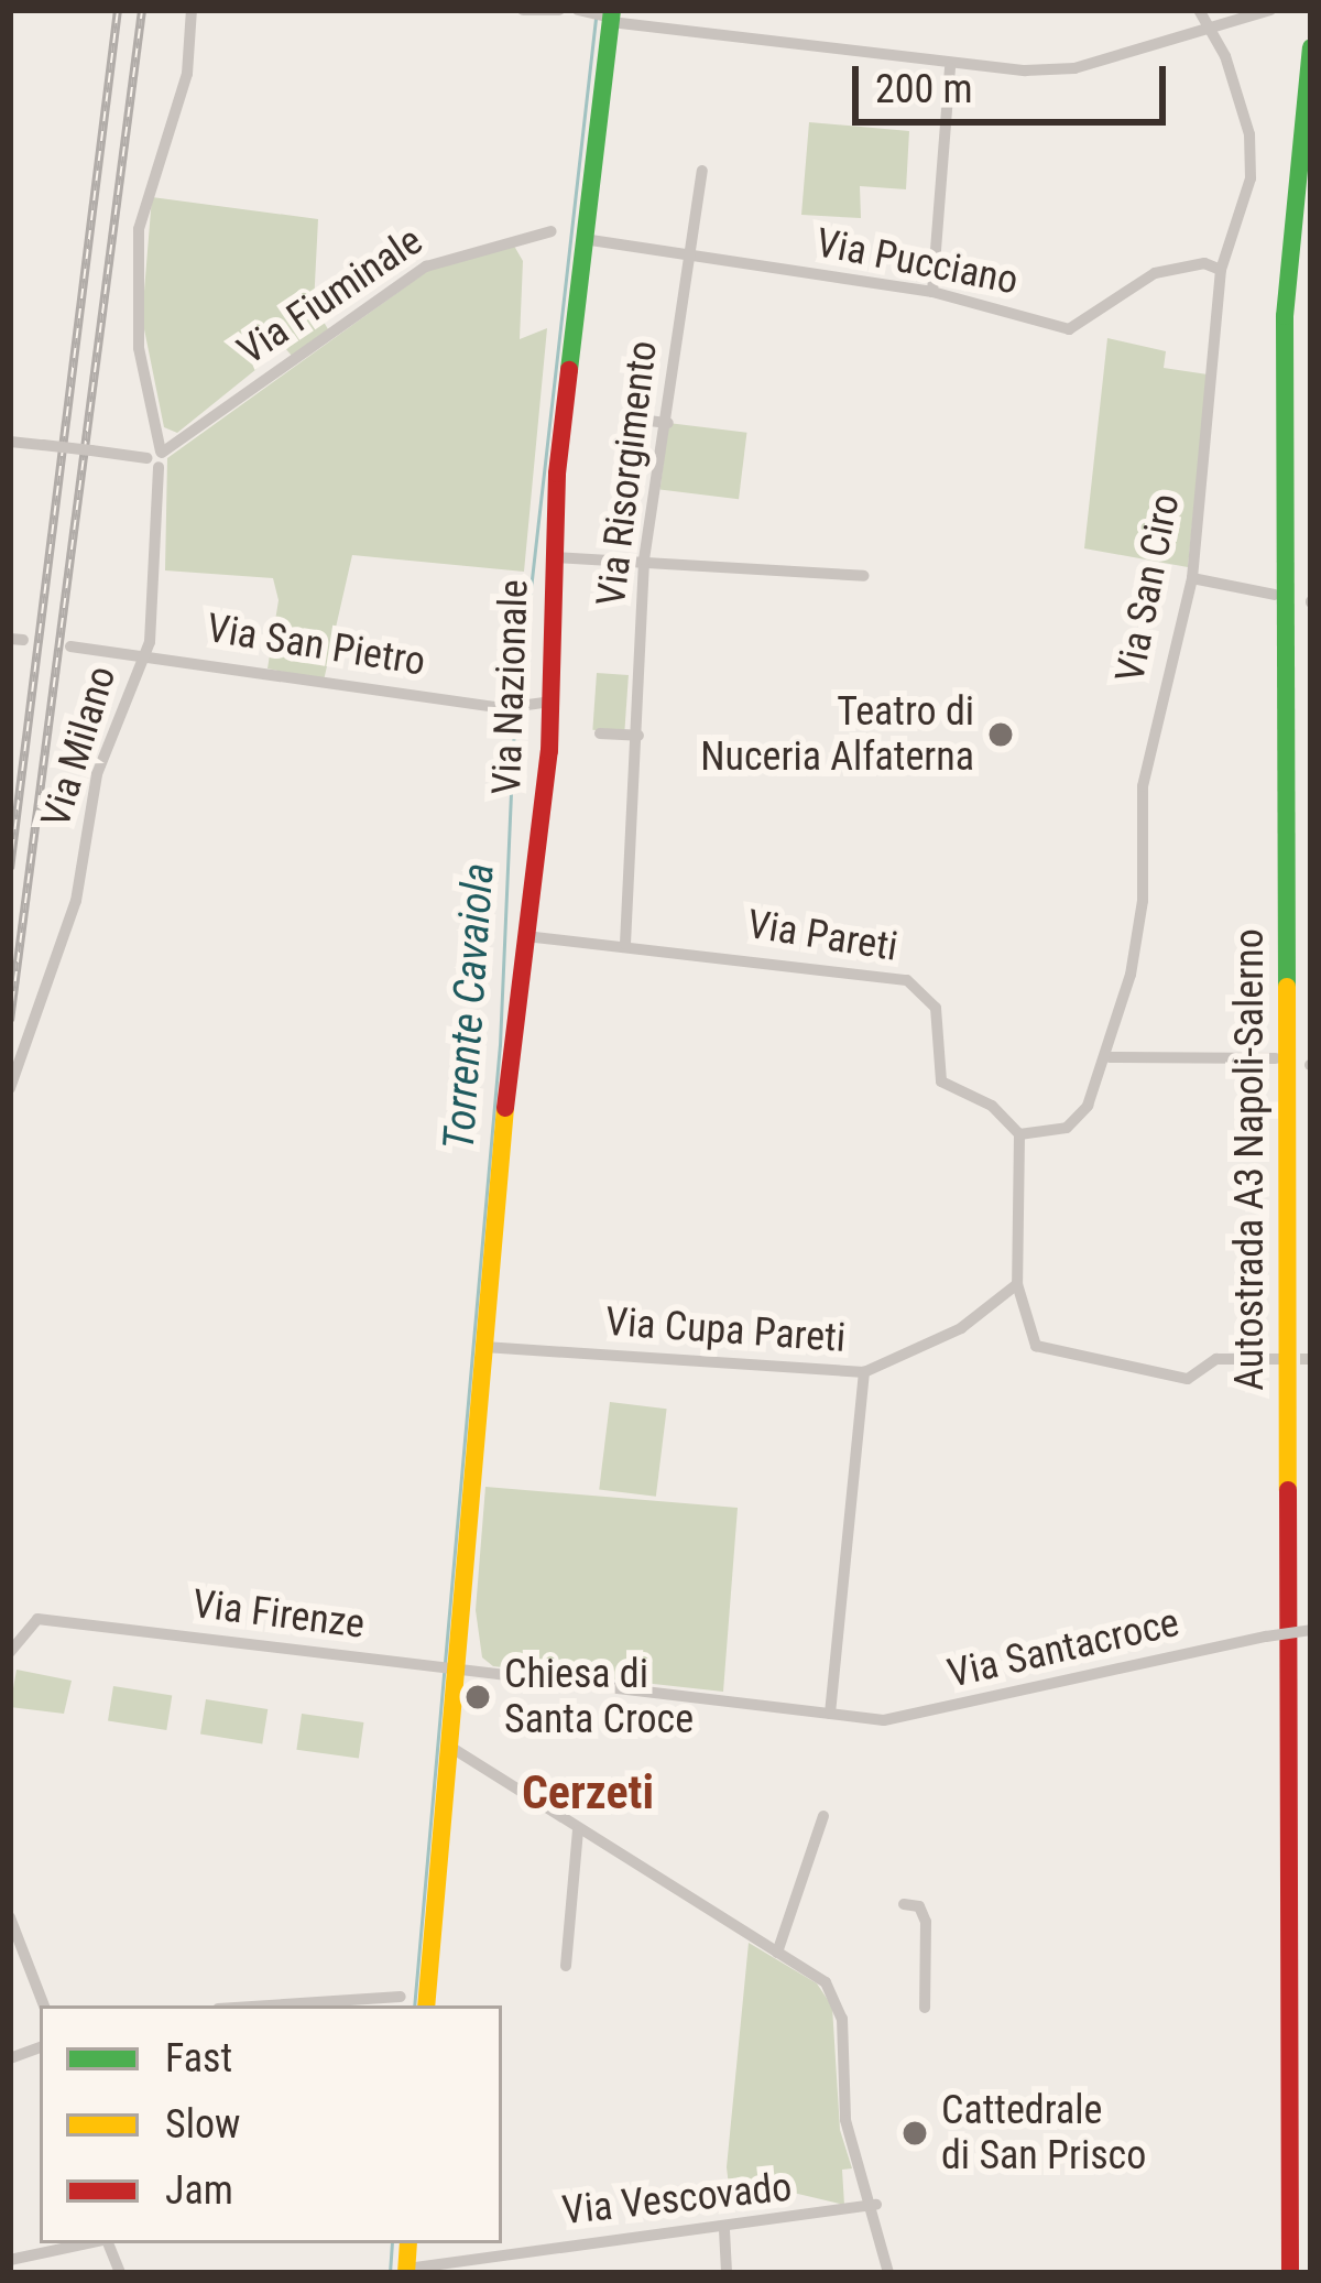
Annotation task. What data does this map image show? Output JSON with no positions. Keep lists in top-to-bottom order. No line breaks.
{"streets":{"main road":["Via Nazionale","Autostrada A3 Napoli-Salerno"],"street":["Via Pucciano","Via Fiuminale","Via Risorgimento","Via San Ciro","Via San Pietro","Via Milano","Via Pareti","Via Cupa Pareti","Via Firenze","Via Santacroce","Via Vescovado"]},"crossings":[["Via Pucciano","Via Risorgimento"],["Via Pucciano","Via San Ciro"],["Via Pucciano","Via Nazionale"],["Via Fiuminale","Via Milano"],["Via Risorgimento","Via Pareti"],["Via San Ciro","Via Pareti"],["Via San Pietro","Via Nazionale"],["Via San Pietro","Via Milano"],["Via Nazionale","Via Pareti"],["Via Nazionale","Via Cupa Pareti"],["Via Nazionale","Via Firenze"],["Via Nazionale","Via Santacroce"],["Via Firenze","Via Santacroce"]],"districts":["Cerzeti"],"water":["Torrente Cavaiola"],"places":["Teatro di Nuceria Alfaterna","Chiesa di Santa Croce","Cattedrale di San Prisco"],"legend":["Fast","Slow","Jam"],"scale_bar":"200 m"}
